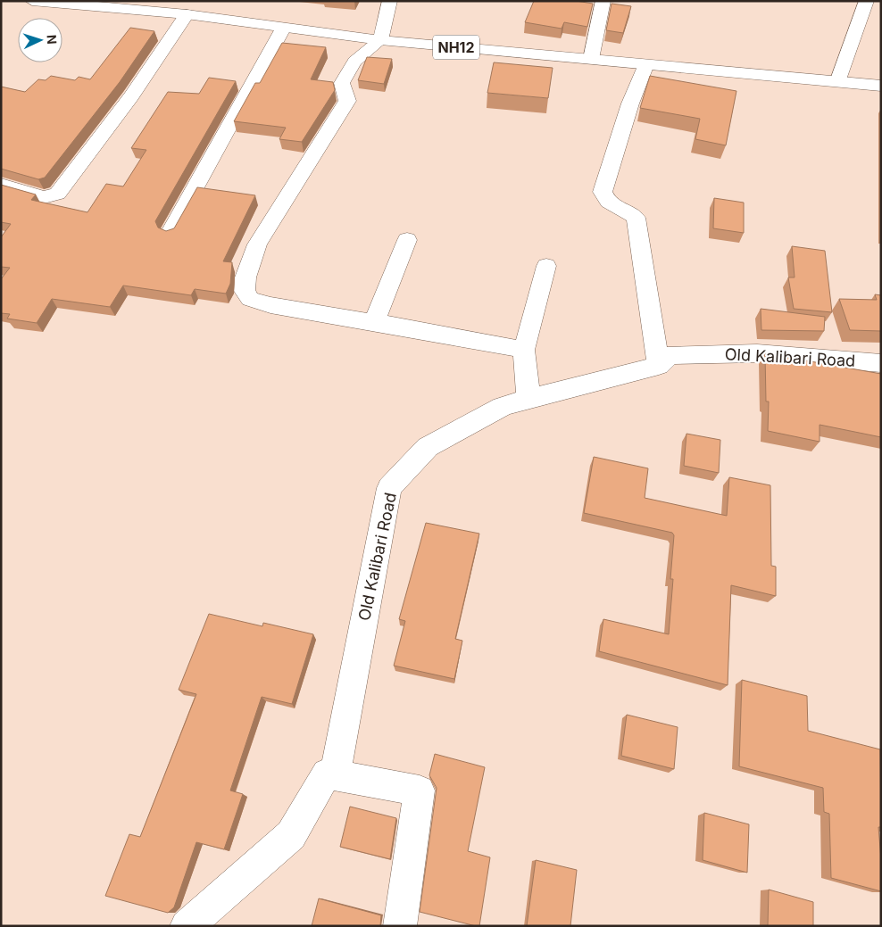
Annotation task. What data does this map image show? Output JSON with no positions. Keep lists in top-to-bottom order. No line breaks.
{"streets":{"main road":["NH12","Old Kalibari Road"]},"north":"right"}
